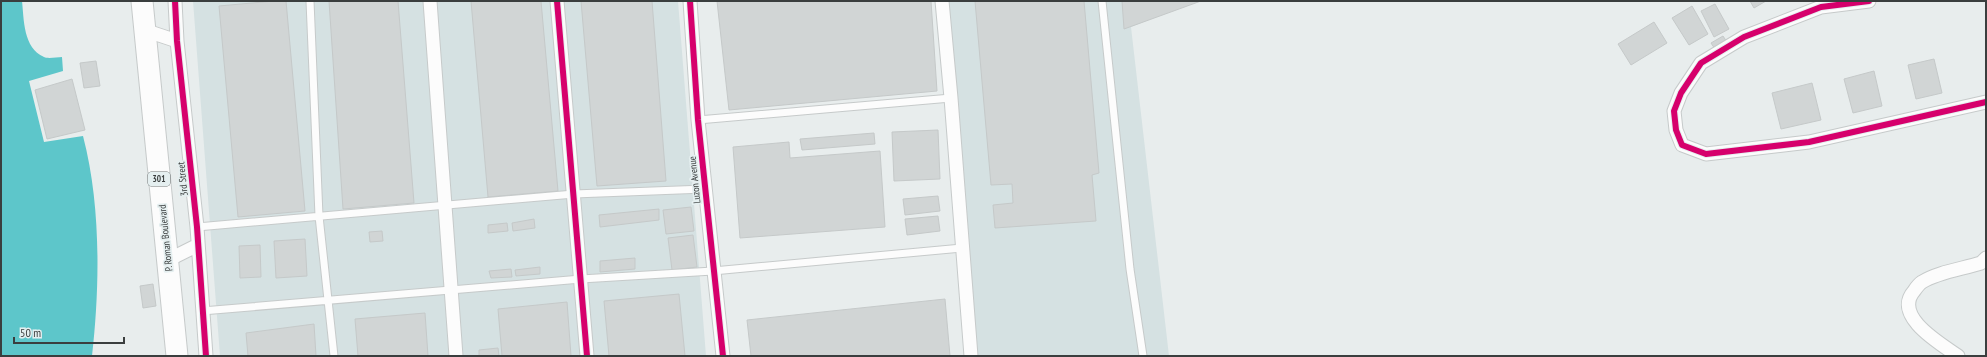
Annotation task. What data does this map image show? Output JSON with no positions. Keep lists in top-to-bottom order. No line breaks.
{"streets":{"main road":["301","P. Roman Boulevard"],"street":["3rd Street","Luzon Avenue"]},"scale_bar":"50 m"}
